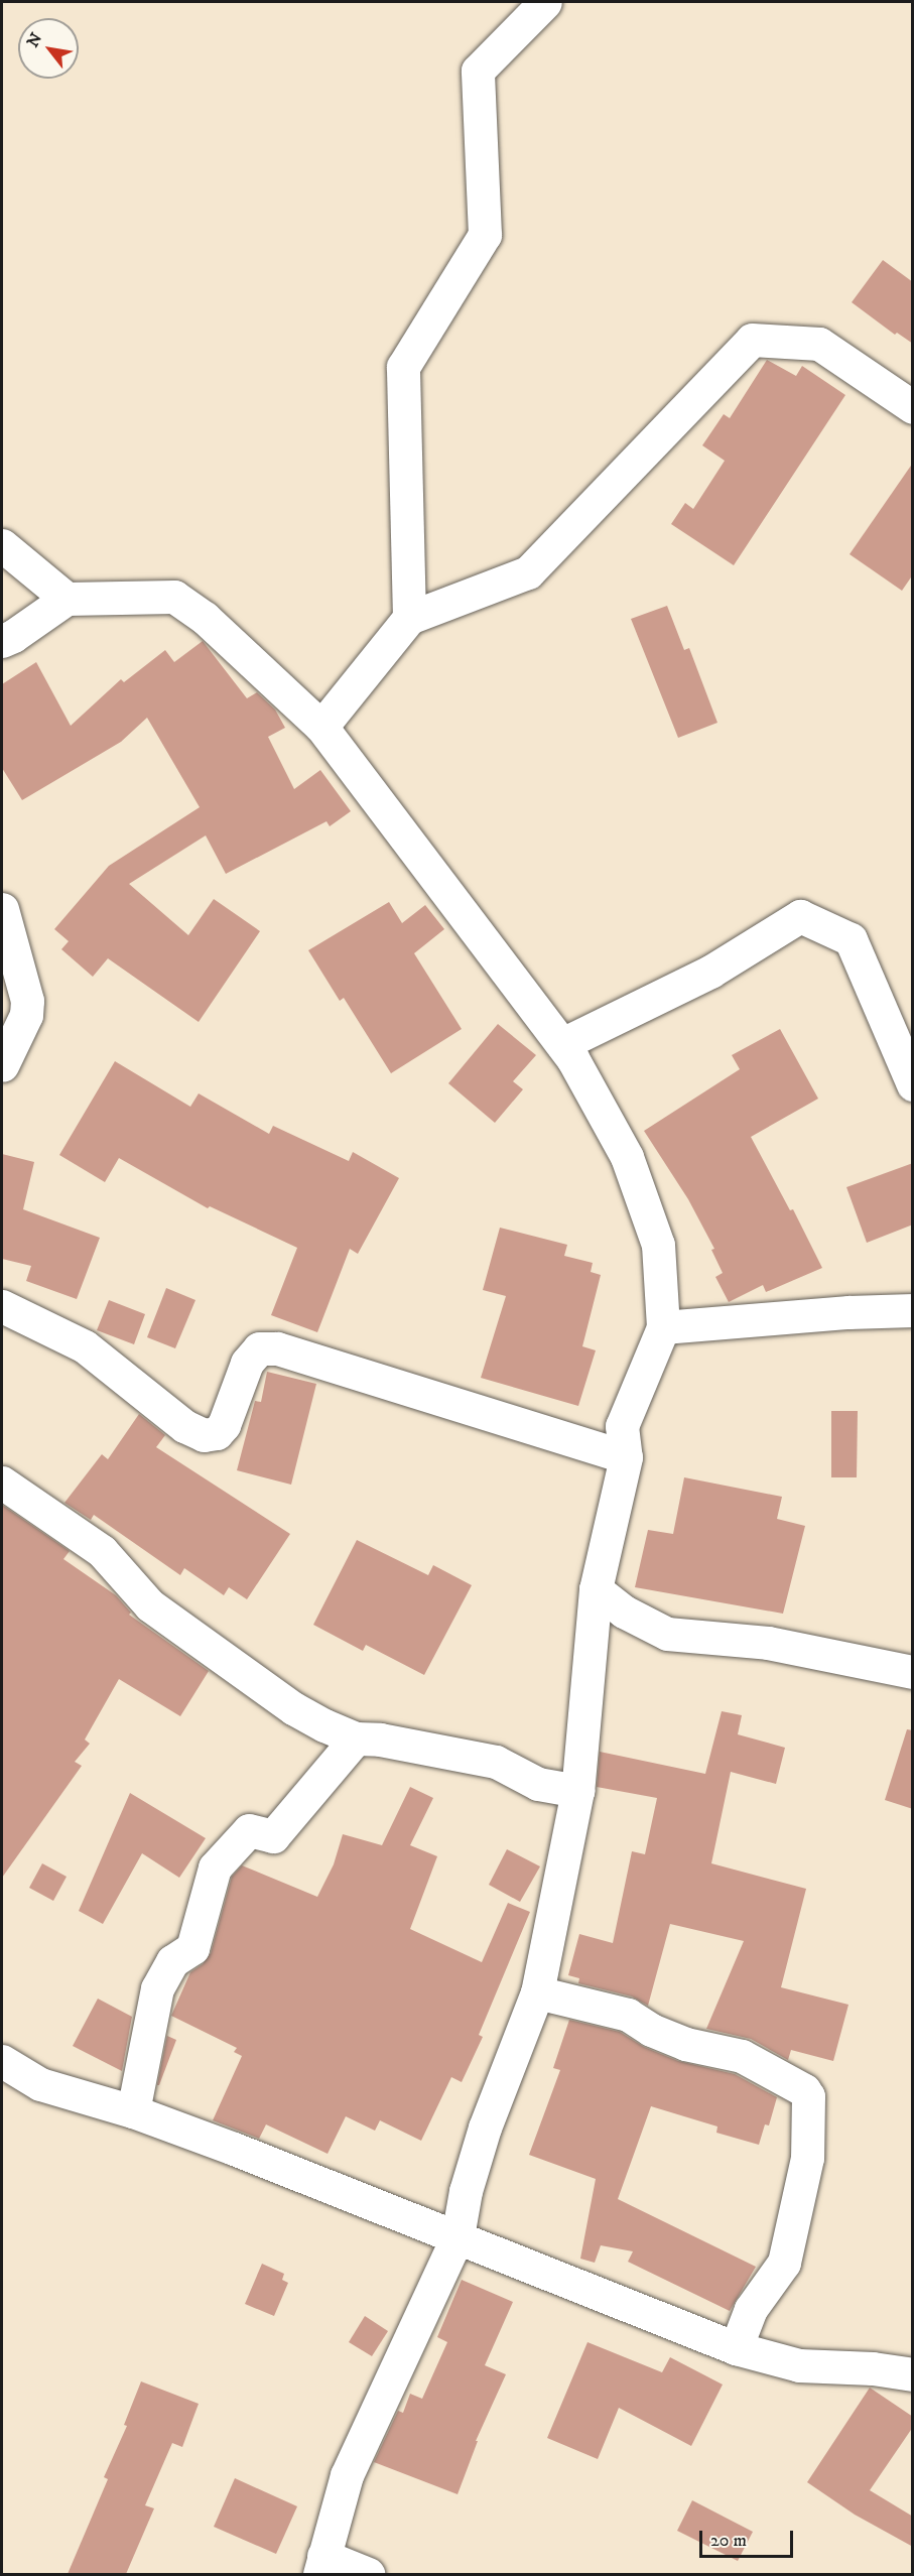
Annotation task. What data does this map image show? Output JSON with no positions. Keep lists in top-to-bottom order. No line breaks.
{"scale_bar":"20 m","north":"top left"}
